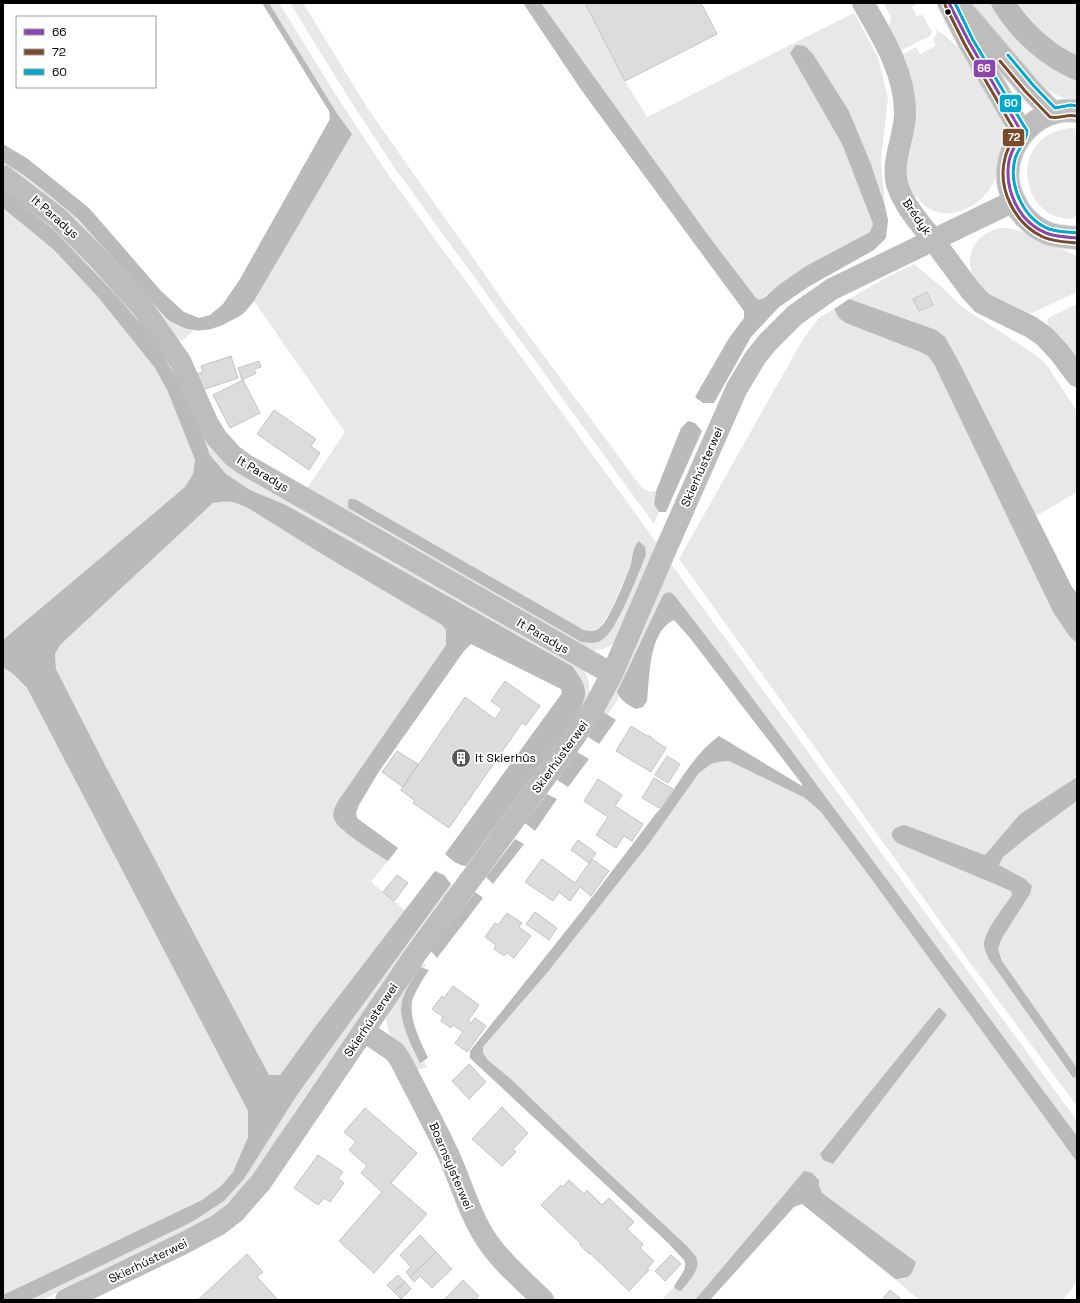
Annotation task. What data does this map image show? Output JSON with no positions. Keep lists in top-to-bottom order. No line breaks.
{"streets":{"street":["It Paradys","Brédyk","Skierhústerwei","Boarnsylsterwei"]},"crossings":[["It Paradys","Skierhústerwei"],["Brédyk","Skierhústerwei"],["Skierhústerwei","Boarnsylsterwei"]],"places":{"building":["It Skierhûs"]},"lines":["transit line 66","transit line 60","transit line 72"],"legend":["66","72","60"]}
